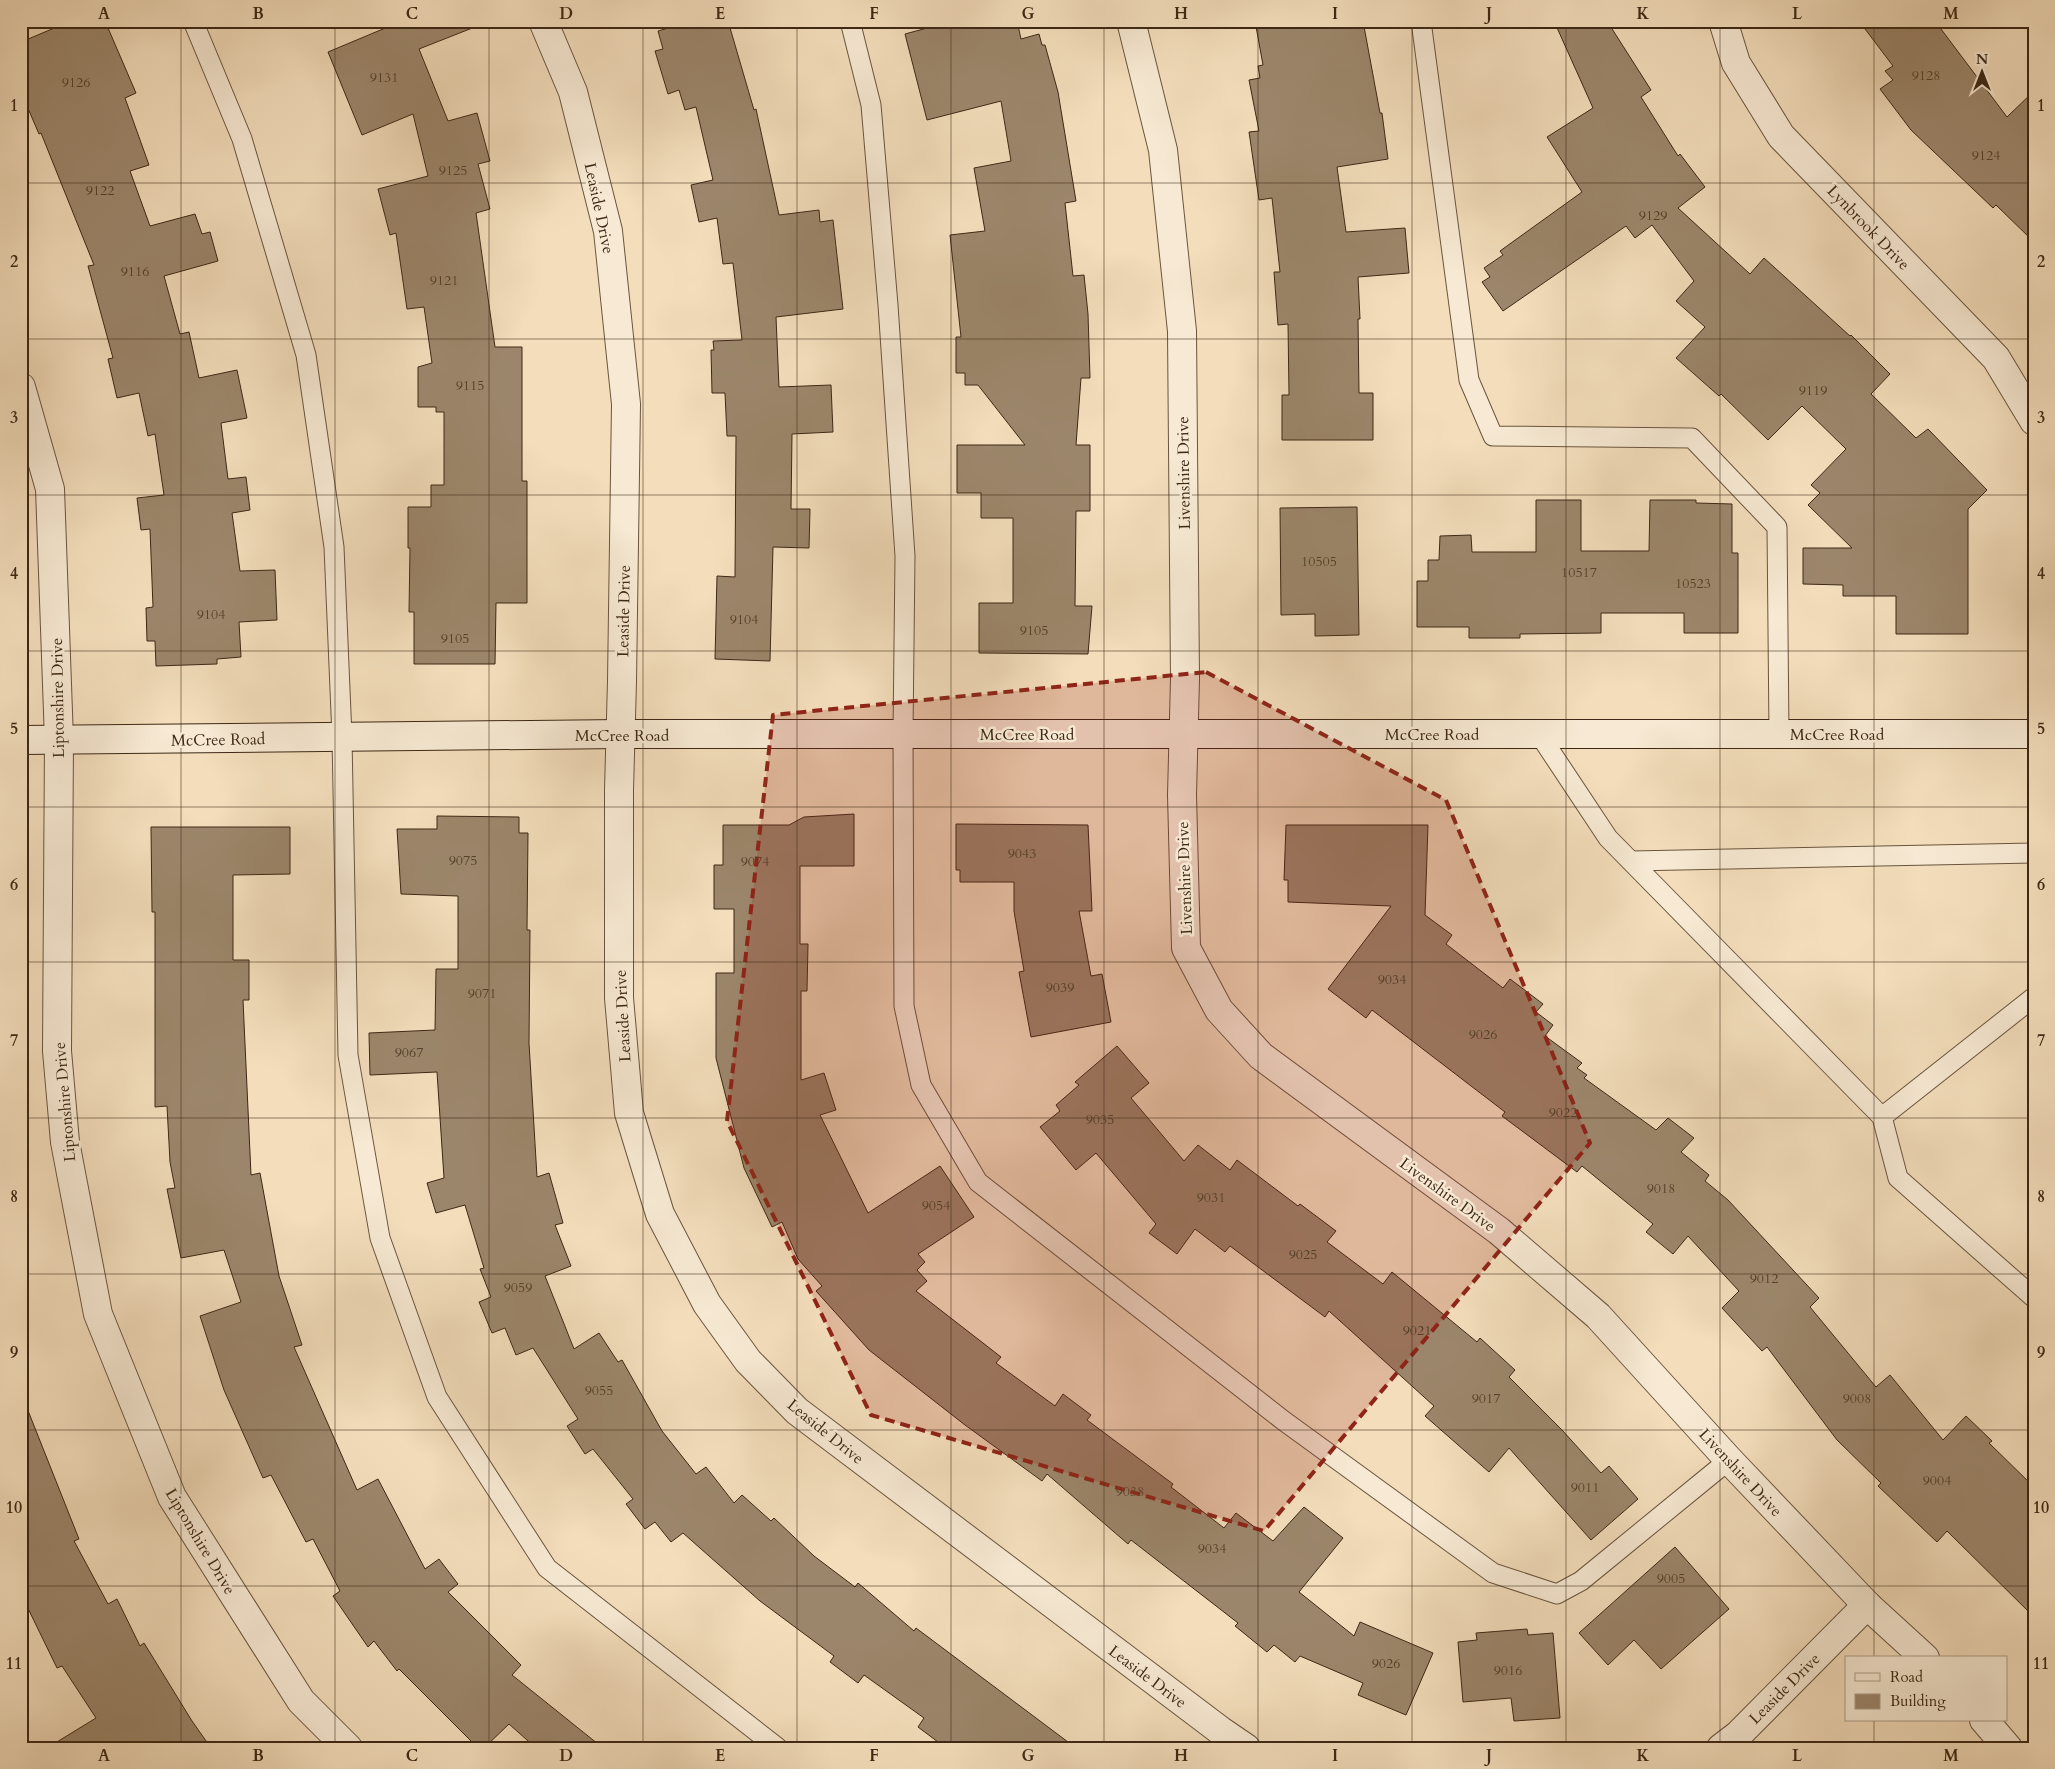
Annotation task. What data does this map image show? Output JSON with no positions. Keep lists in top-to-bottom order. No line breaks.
{"streets":{"street":["Leaside Drive","Lynbrook Drive","Livenshire Drive","Liptonshire Drive","McCree Road"]},"crossings":[["Leaside Drive","Livenshire Drive"],["Leaside Drive","McCree Road"],["Livenshire Drive","McCree Road"],["Liptonshire Drive","McCree Road"]],"house_numbers":["9128","9131","9126","9124","9125","9122","9129","9116","9121","9115","9119","10505","10517","10523","9104","9104","9105","9105","9043","9075","9074","9034","9039","9071","9026","9067","9022","9035","9018","9031","9054","9025","9012","9059","9021","9055","9017","9008","9004","9011","9038","9034","9005","9026","9016"],"legend":["Road","Building"],"north":"top","grid":{"columns":["A","B","C","D","E","F","G","H","I","J","K","L","M"],"rows":["1","2","3","4","5","6","7","8","9","10","11"]}}
